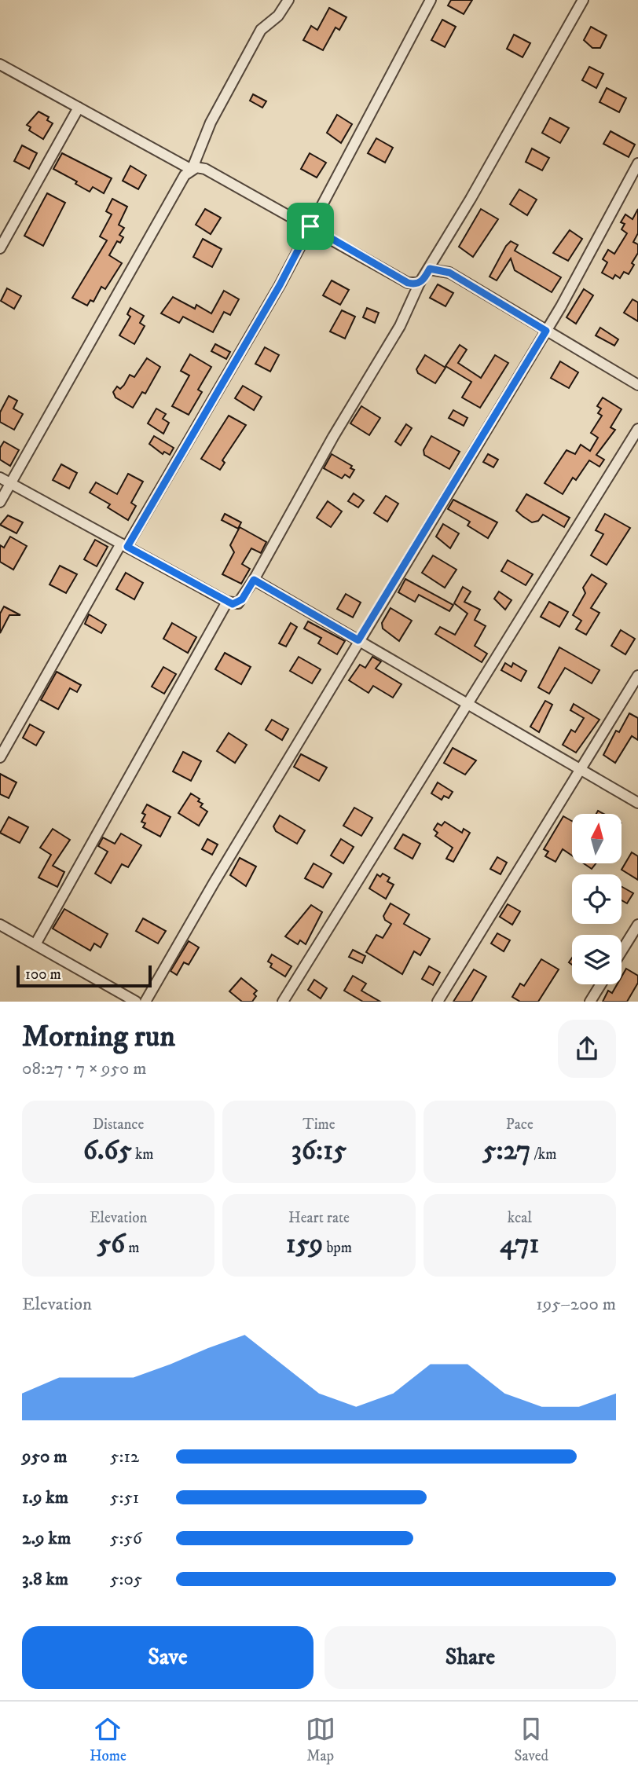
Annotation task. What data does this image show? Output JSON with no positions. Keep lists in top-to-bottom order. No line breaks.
{"scale_bar":"100 m","north":"top","page":{"scale":"100 m","heading":["Morning run","08:27 · 7 × 950 m"],"stats":[["Distance","6.65 km"],["Time","36:15"],["Pace","5:27 /km"],["Elevation","56 m"],["Heart rate","159 bpm"],["kcal","471"]],"chart":["Elevation","195–200 m"],"list":[{"name":"950 m","note":"5:12"},{"name":"1.9 km","note":"5:51"},{"name":"2.9 km","note":"5:56"},{"name":"3.8 km","note":"5:05"}],"buttons":["Save","Share"],"tabs":["Home","Map","Saved"]}}
